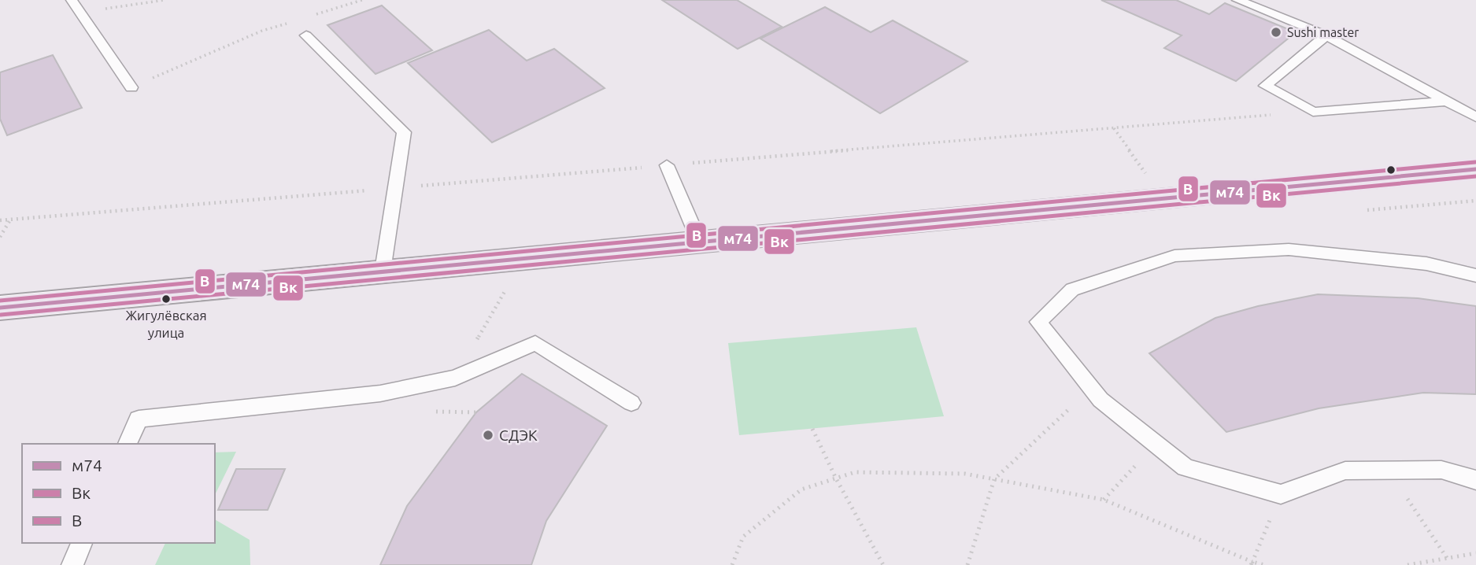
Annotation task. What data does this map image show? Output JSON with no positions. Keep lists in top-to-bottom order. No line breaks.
{"places":["Sushi master","Жигулёвская улица","СДЭК"],"lines":["transit line В","transit line м74","transit line Вк"],"legend":["м74","Вк","В"]}
